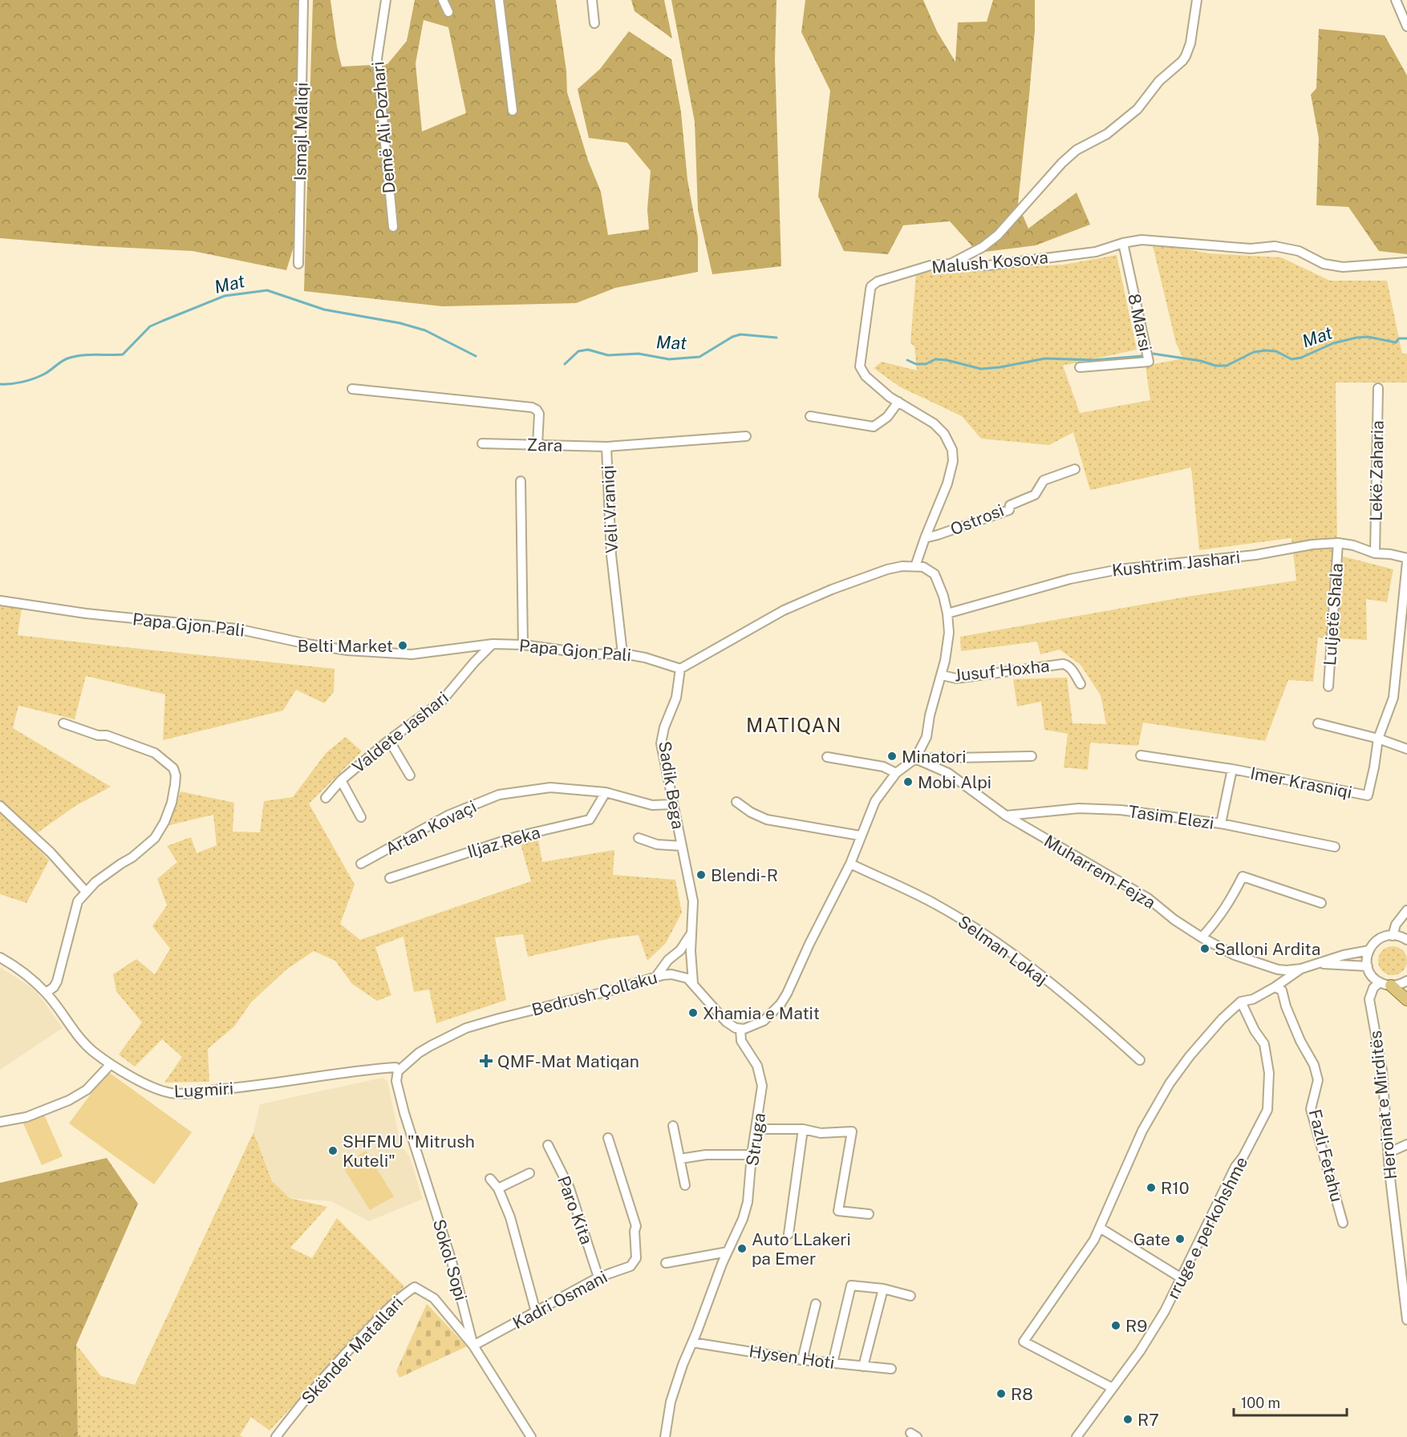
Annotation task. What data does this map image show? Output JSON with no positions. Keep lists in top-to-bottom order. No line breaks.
{"streets":{"street":["Demë Ali Pozhari","Ismajl Maliqi","Malush Kosova","8 Marsi","Zara","Lekë Zaharia","Veli Vraniqi","Ostrosi","Kushtrim Jashari","Luljetë Shala","Papa Gjon Pali","Jusuf Hoxha","Valdete Jashari","Imer Krasniqi","Sadik Bega","Tasim Elezi","Artan Kovaçi","Iljaz Reka","Muharrem Fejza","Selman Lokaj","Bedrush Çollaku","Lugmiri","Heroinat e Mirditës","Struga","Fazli Fetahu","Paro Kita","rruge e perkohshme","Sokol Sopi","Kadri Osmani","Skënder Matallari","Hysen Hoti"]},"crossings":[["Malush Kosova","8 Marsi"],["Malush Kosova","Ostrosi"],["Zara","Veli Vraniqi"],["Lekë Zaharia","Kushtrim Jashari"],["Veli Vraniqi","Papa Gjon Pali"],["Kushtrim Jashari","Luljetë Shala"],["Papa Gjon Pali","Valdete Jashari"],["Papa Gjon Pali","Sadik Bega"],["Imer Krasniqi","Tasim Elezi"],["Sadik Bega","Artan Kovaçi"],["Sadik Bega","Bedrush Çollaku"],["Tasim Elezi","Muharrem Fejza"],["Artan Kovaçi","Iljaz Reka"],["Bedrush Çollaku","Lugmiri"],["Bedrush Çollaku","Struga"],["Bedrush Çollaku","Sokol Sopi"],["Lugmiri","Sokol Sopi"],["Struga","Hysen Hoti"],["Paro Kita","Kadri Osmani"],["Sokol Sopi","Kadri Osmani"],["Sokol Sopi","Skënder Matallari"],["Kadri Osmani","Skënder Matallari"]],"districts":["MATIQAN"],"water":["Mat"],"places":{"other":["Belti Market","Minatori","Mobi Alpi","Blendi-R","Salloni Ardita","Xhamia e Matit","SHFMU \"Mitrush Kuteli\"","R10","Gate","Auto LLakeri pa Emer","R9","R8","R7"],"health":["QMF-Mat Matiqan"]},"scale_bar":"100 m"}
